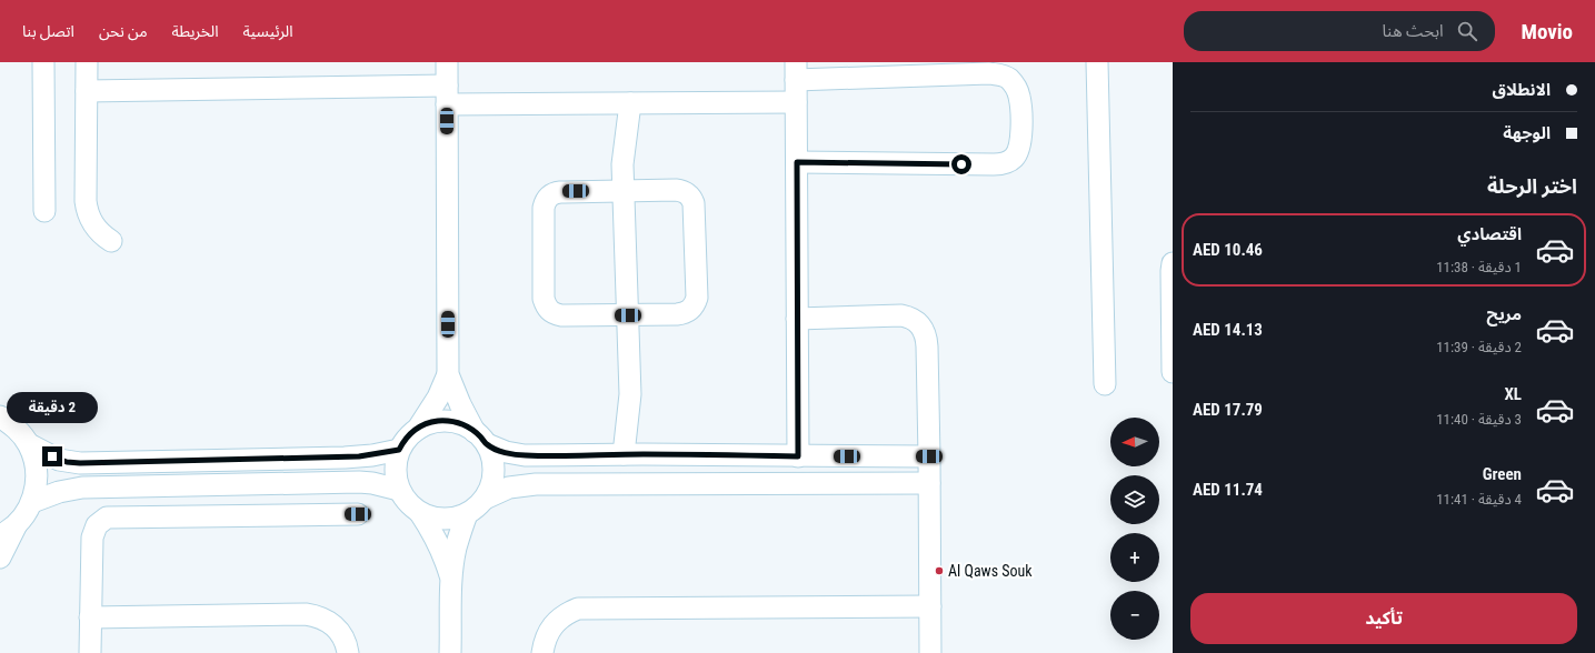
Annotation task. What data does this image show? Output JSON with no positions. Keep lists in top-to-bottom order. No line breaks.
{"places":["Al Qaws Souk"],"north":"left","page":{"header":"Movio","search":"ابحث هنا","nav":["الرئيسية","الخريطة","من نحن","اتصل بنا"],"banner":["الانطلاق","الوجهة"],"heading":"اختر الرحلة","list":[{"name":"اقتصادي","note":"1 دقيقة · 11:38","value":"AED 10.46"},{"name":"مريح","note":"2 دقيقة · 11:39","value":"AED 14.13"},{"name":"XL","note":"3 دقيقة · 11:40","value":"AED 17.79"},{"name":"Green","note":"4 دقيقة · 11:41","value":"AED 11.74"}],"bubble":"2 دقيقة","map_buttons":["+","−"],"buttons":"تأكيد"}}
